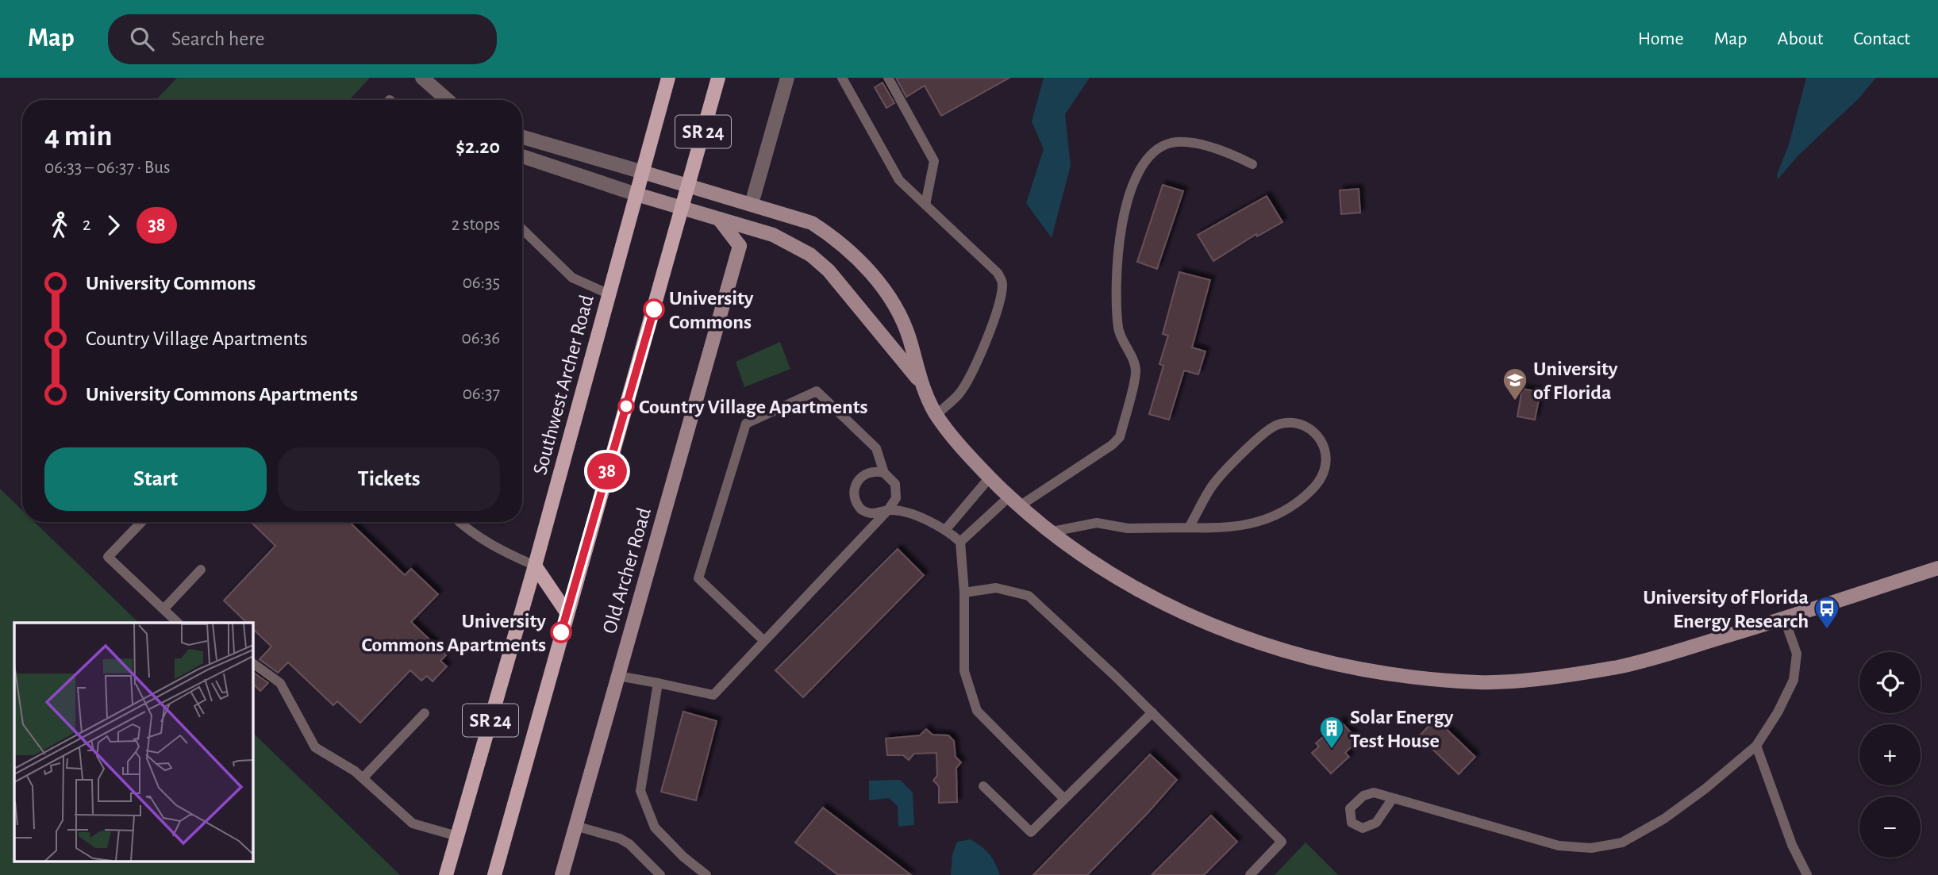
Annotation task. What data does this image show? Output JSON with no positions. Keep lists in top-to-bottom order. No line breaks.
{"streets":{"main road":["SR 24","Southwest Archer Road"],"street":["Old Archer Road"]},"crossings":[["SR 24","Southwest Archer Road"]],"places":{"other":["University Commons","Country Village Apartments","University Commons Apartments"],"school or university":["University of Florida"],"bus stop":["University of Florida Energy Research"],"building":["Solar Energy Test House"]},"lines":["bus line 38"],"page":{"header":"Map","search":"Search here","nav":["Home","Map","About","Contact"],"on_map":"38","heading":["4 min","06:33 – 06:37 · Bus","$2.20"],"legs":["2","38","2 stops"],"list":[{"name":"University Commons","value":"06:35"},{"name":"Country Village Apartments","value":"06:36"},{"name":"University Commons Apartments","value":"06:37"}],"buttons":["Start","Tickets"],"map_buttons":["+","−"]}}
